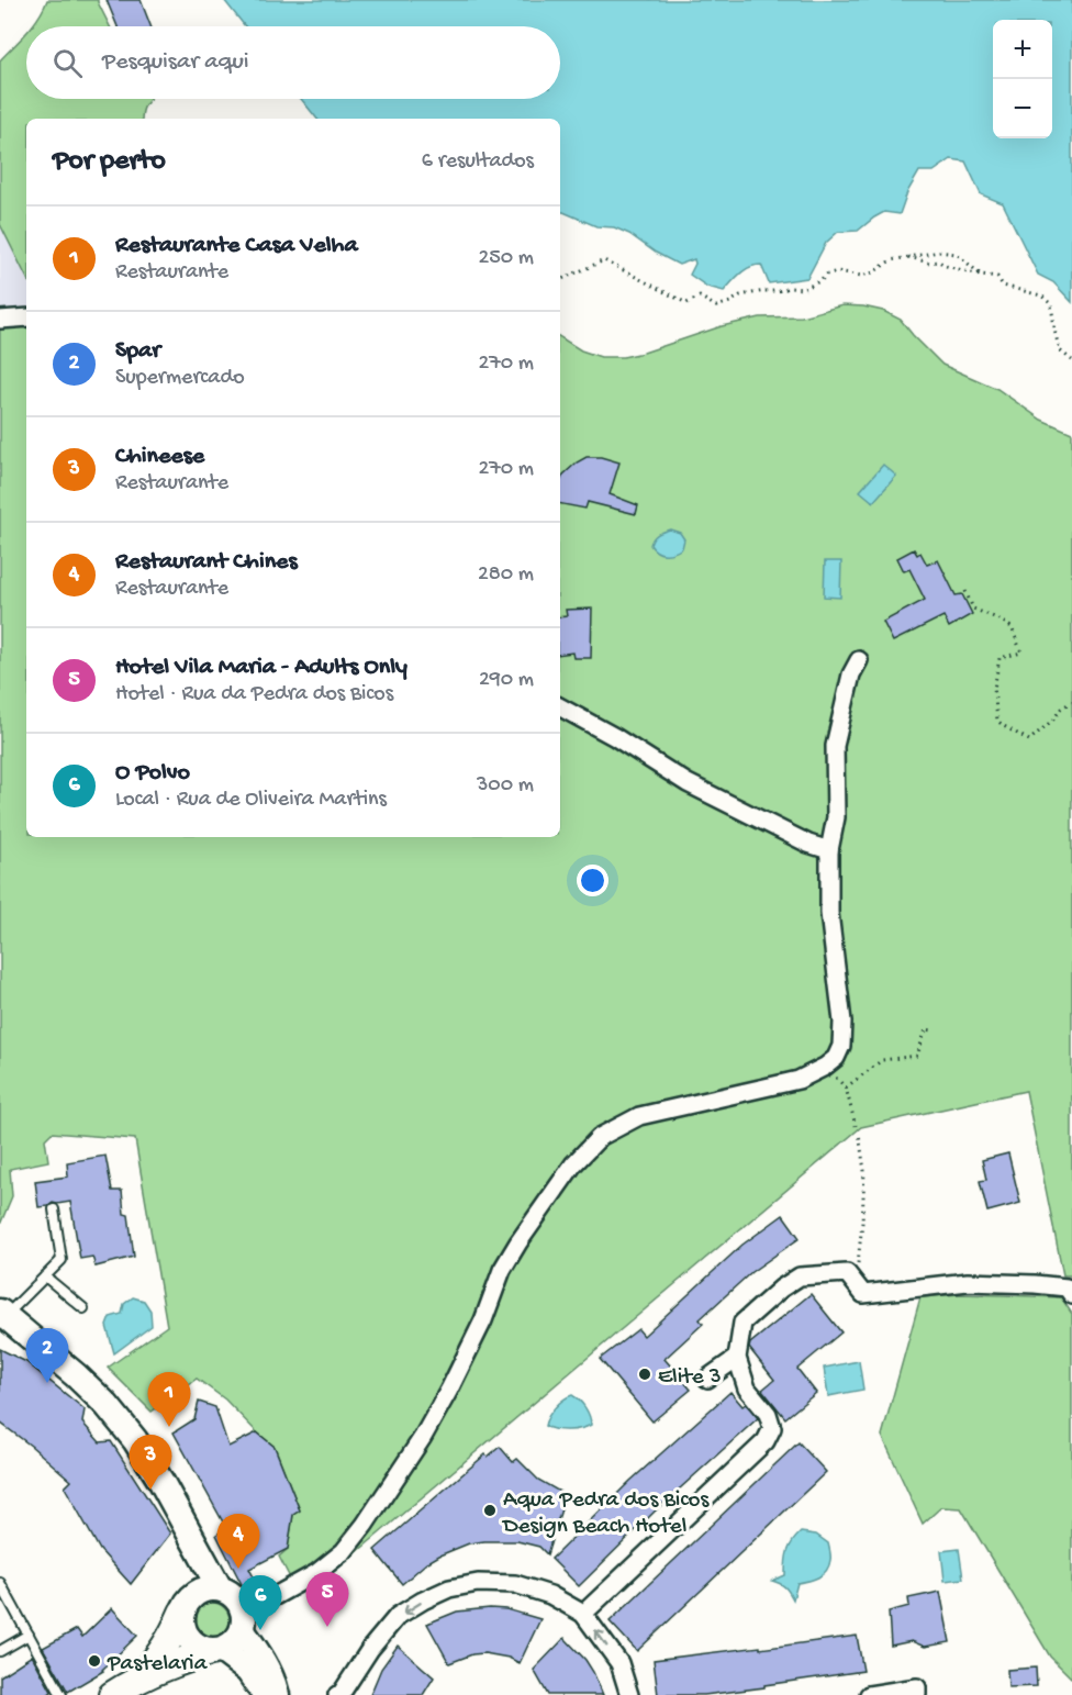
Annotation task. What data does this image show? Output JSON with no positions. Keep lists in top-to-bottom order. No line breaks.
{"places":["Elite 3","Aqua Pedra dos Bicos Design Beach Hotel","Pastelaria"],"page":{"map_buttons":["+","−"],"search":"Pesquisar aqui","heading":["Por perto","6 resultados"],"list":[{"mark":"1","name":"Restaurante Casa Velha","note":"Restaurante","value":"250 m"},{"mark":"2","name":"Spar","note":"Supermercado","value":"270 m"},{"mark":"3","name":"Chineese","note":"Restaurante","value":"270 m"},{"mark":"4","name":"Restaurant Chines","note":"Restaurante","value":"280 m"},{"mark":"5","name":"Hotel Vila Maria - Adults Only","note":"Hotel · Rua da Pedra dos Bicos","value":"290 m"},{"mark":"6","name":"O Polvo","note":"Local · Rua de Oliveira Martins","value":"300 m"}],"pins":["2","1","3","4","5","6"]}}
